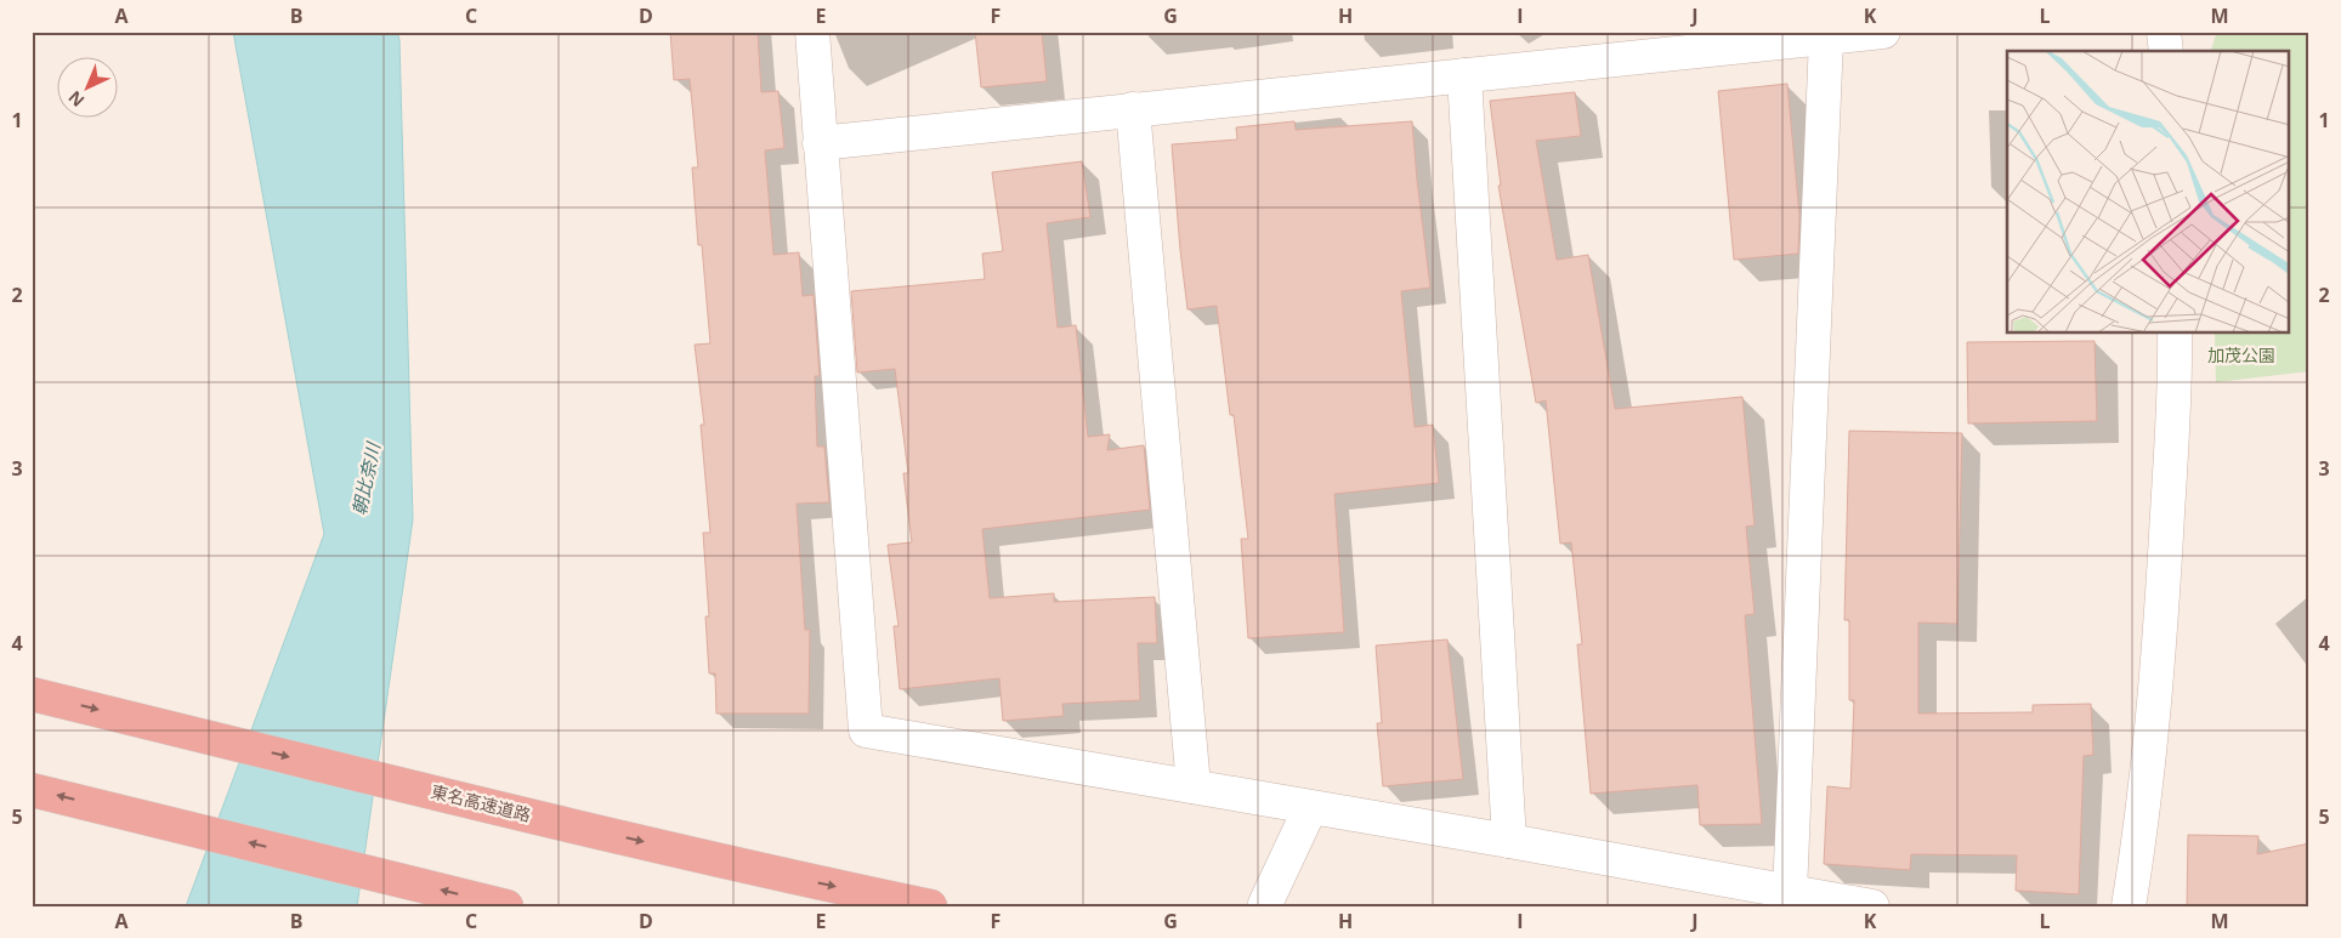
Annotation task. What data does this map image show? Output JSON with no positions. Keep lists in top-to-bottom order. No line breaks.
{"streets":{"highway":["東名高速道路"]},"water":["朝比奈川"],"parks":["加茂公園"],"north":"bottom left","grid":{"columns":["A","B","C","D","E","F","G","H","I","J","K","L","M"],"rows":["1","2","3","4","5"]}}
